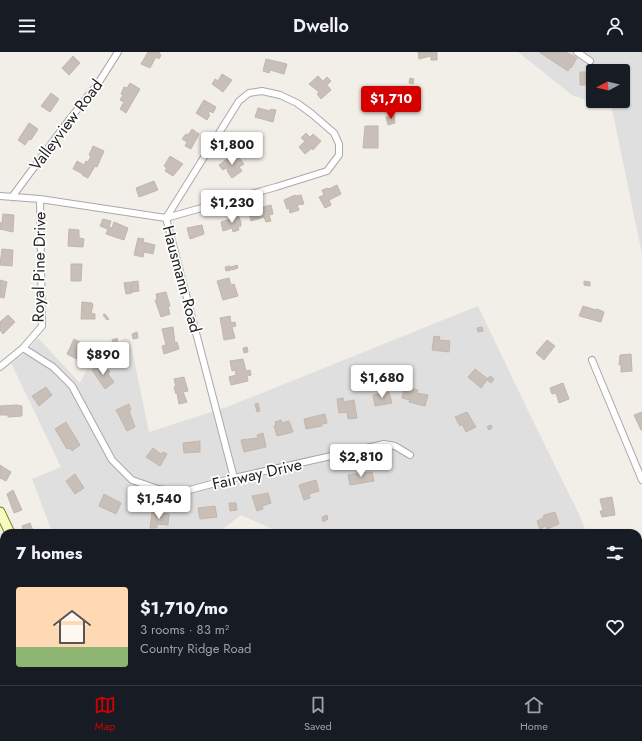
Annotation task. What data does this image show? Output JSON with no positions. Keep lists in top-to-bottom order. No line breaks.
{"streets":{"street":["Valleyview Road","Royal Pine Drive","Hausmann Road","Fairway Drive"]},"crossings":[["Valleyview Road","Hausmann Road"],["Royal Pine Drive","Hausmann Road"],["Royal Pine Drive","Fairway Drive"],["Hausmann Road","Fairway Drive"]],"north":"left","page":{"header":"Dwello","price":["$1,710","$1,800","$1,230","$890","$1,680","$2,810","$1,540"],"heading":"7 homes","list":[{"name":"$1,710/mo","note":"3 rooms · 83 m² · Country Ridge Road"}],"tabs":["Map","Saved","Home"]}}
